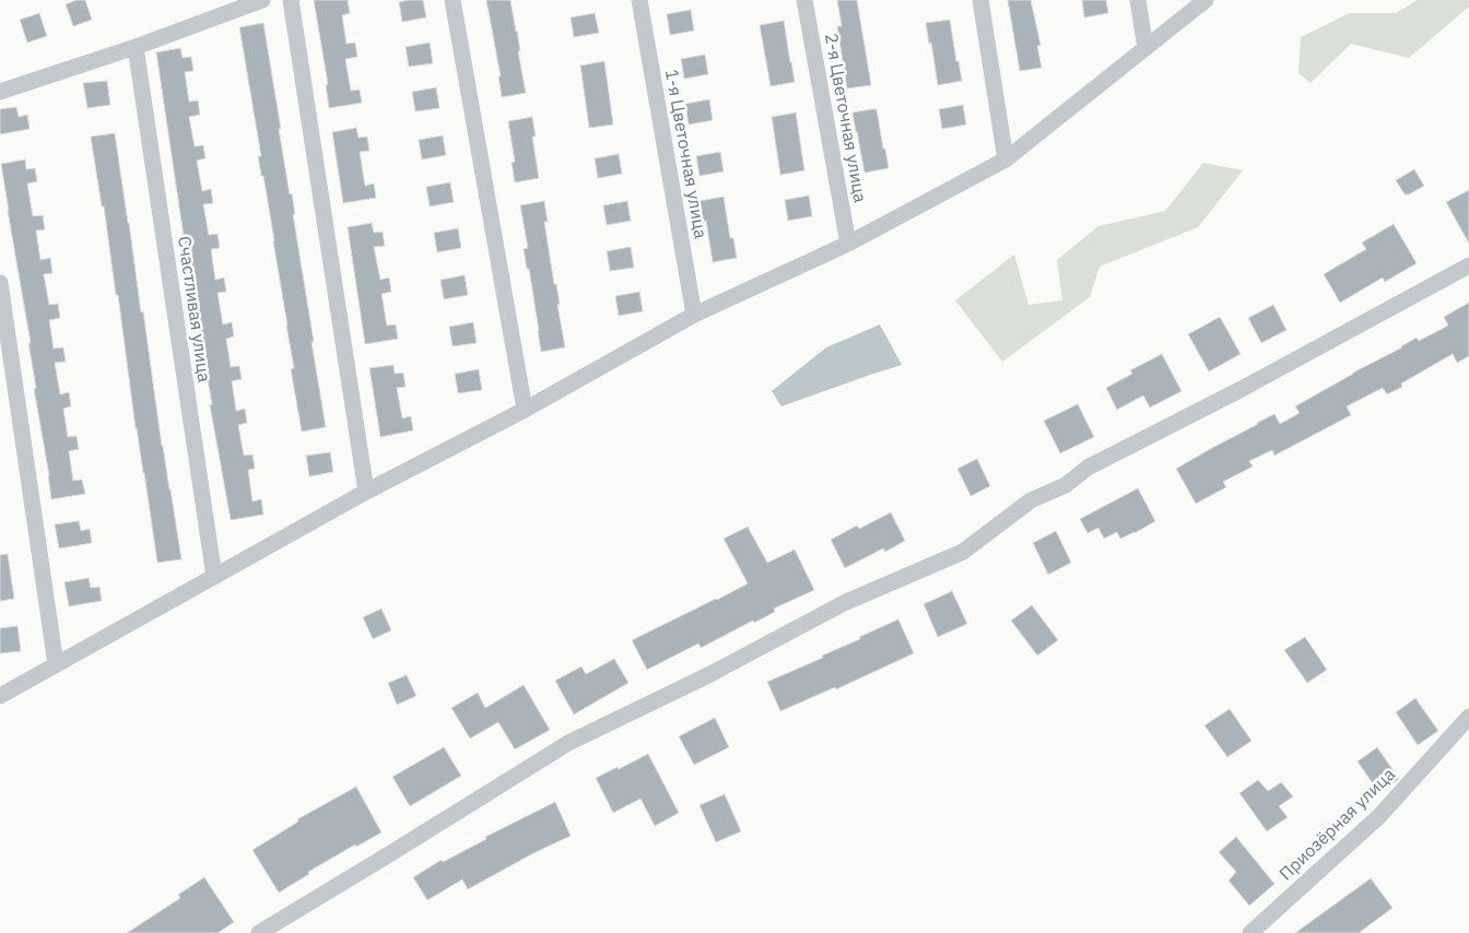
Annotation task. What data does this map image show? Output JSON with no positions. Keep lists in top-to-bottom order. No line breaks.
{"streets":{"street":["2-я Цветочная улица","1-я Цветочная улица","Счастливая улица","Приозёрная улица"]}}
